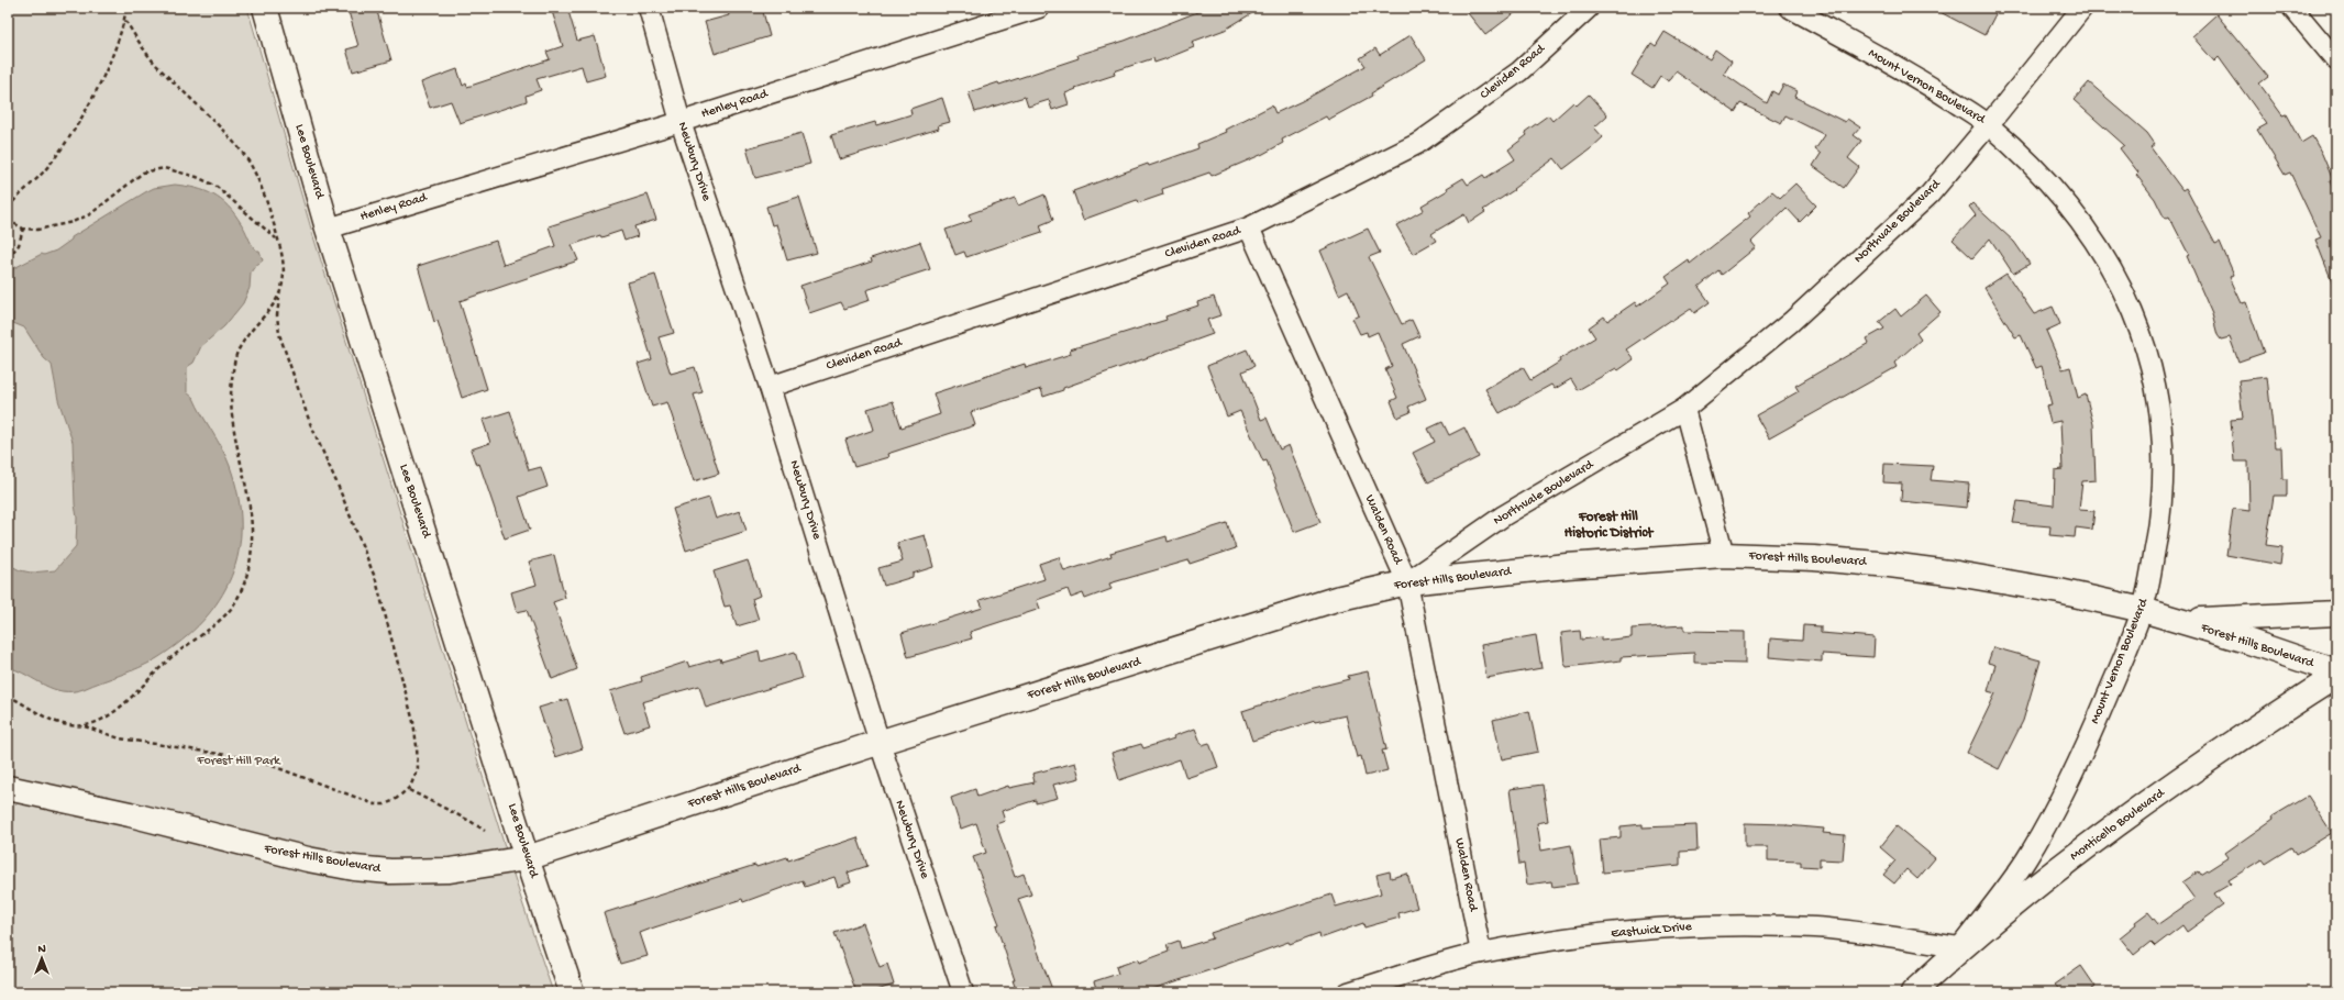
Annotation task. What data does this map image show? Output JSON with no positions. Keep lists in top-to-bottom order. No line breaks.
{"streets":{"street":["Cleviden Road","Mount Vernon Boulevard","Henley Road","Lee Boulevard","Newbury Drive","Northvale Boulevard","Walden Road","Forest Hills Boulevard","Monticello Boulevard","Eastwick Drive"]},"crossings":[["Cleviden Road","Newbury Drive"],["Cleviden Road","Walden Road"],["Mount Vernon Boulevard","Northvale Boulevard"],["Mount Vernon Boulevard","Forest Hills Boulevard"],["Mount Vernon Boulevard","Monticello Boulevard"],["Mount Vernon Boulevard","Eastwick Drive"],["Henley Road","Lee Boulevard"],["Henley Road","Newbury Drive"],["Lee Boulevard","Forest Hills Boulevard"],["Newbury Drive","Forest Hills Boulevard"],["Northvale Boulevard","Walden Road"],["Northvale Boulevard","Forest Hills Boulevard"],["Walden Road","Forest Hills Boulevard"],["Walden Road","Eastwick Drive"],["Monticello Boulevard","Eastwick Drive"]],"districts":["Forest Hill Historic District"],"parks":["Forest Hill Park"],"north":"top"}
